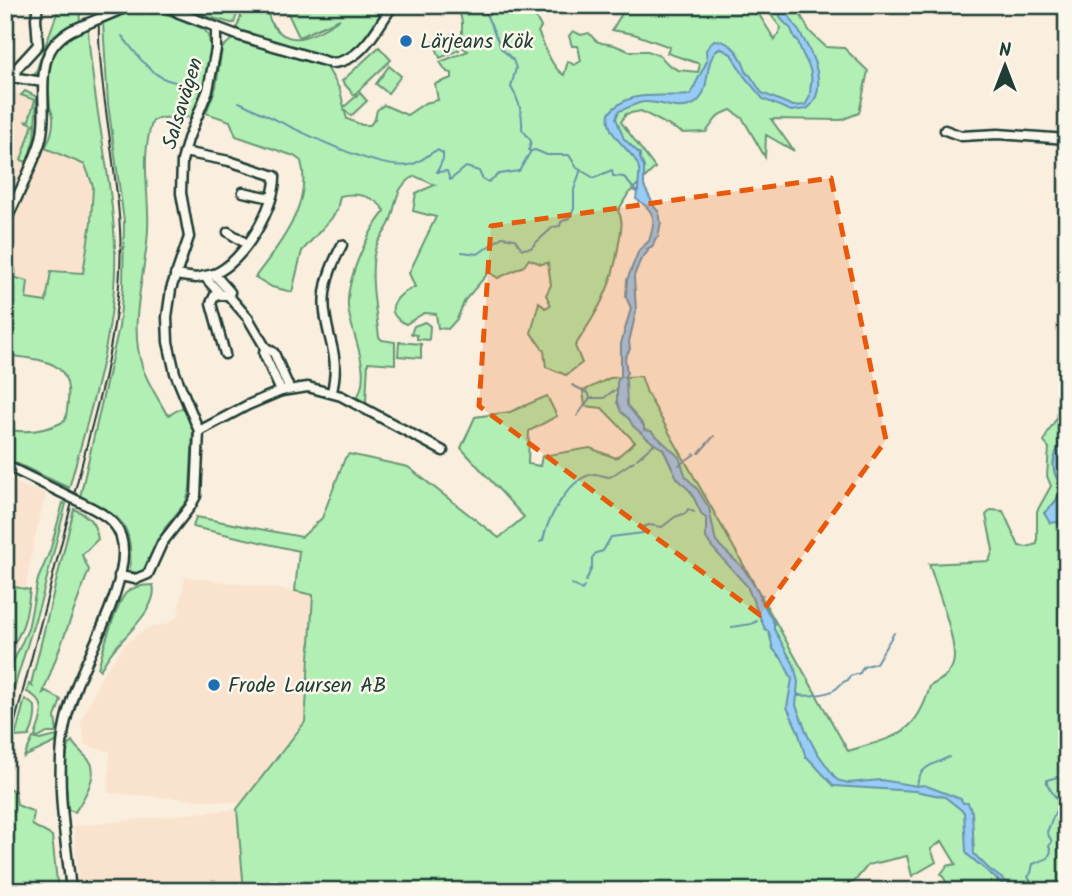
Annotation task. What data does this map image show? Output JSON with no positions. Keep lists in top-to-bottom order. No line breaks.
{"streets":{"street":["Salsavägen"]},"places":["Lärjeans Kök","Frode Laursen AB"],"north":"top"}
